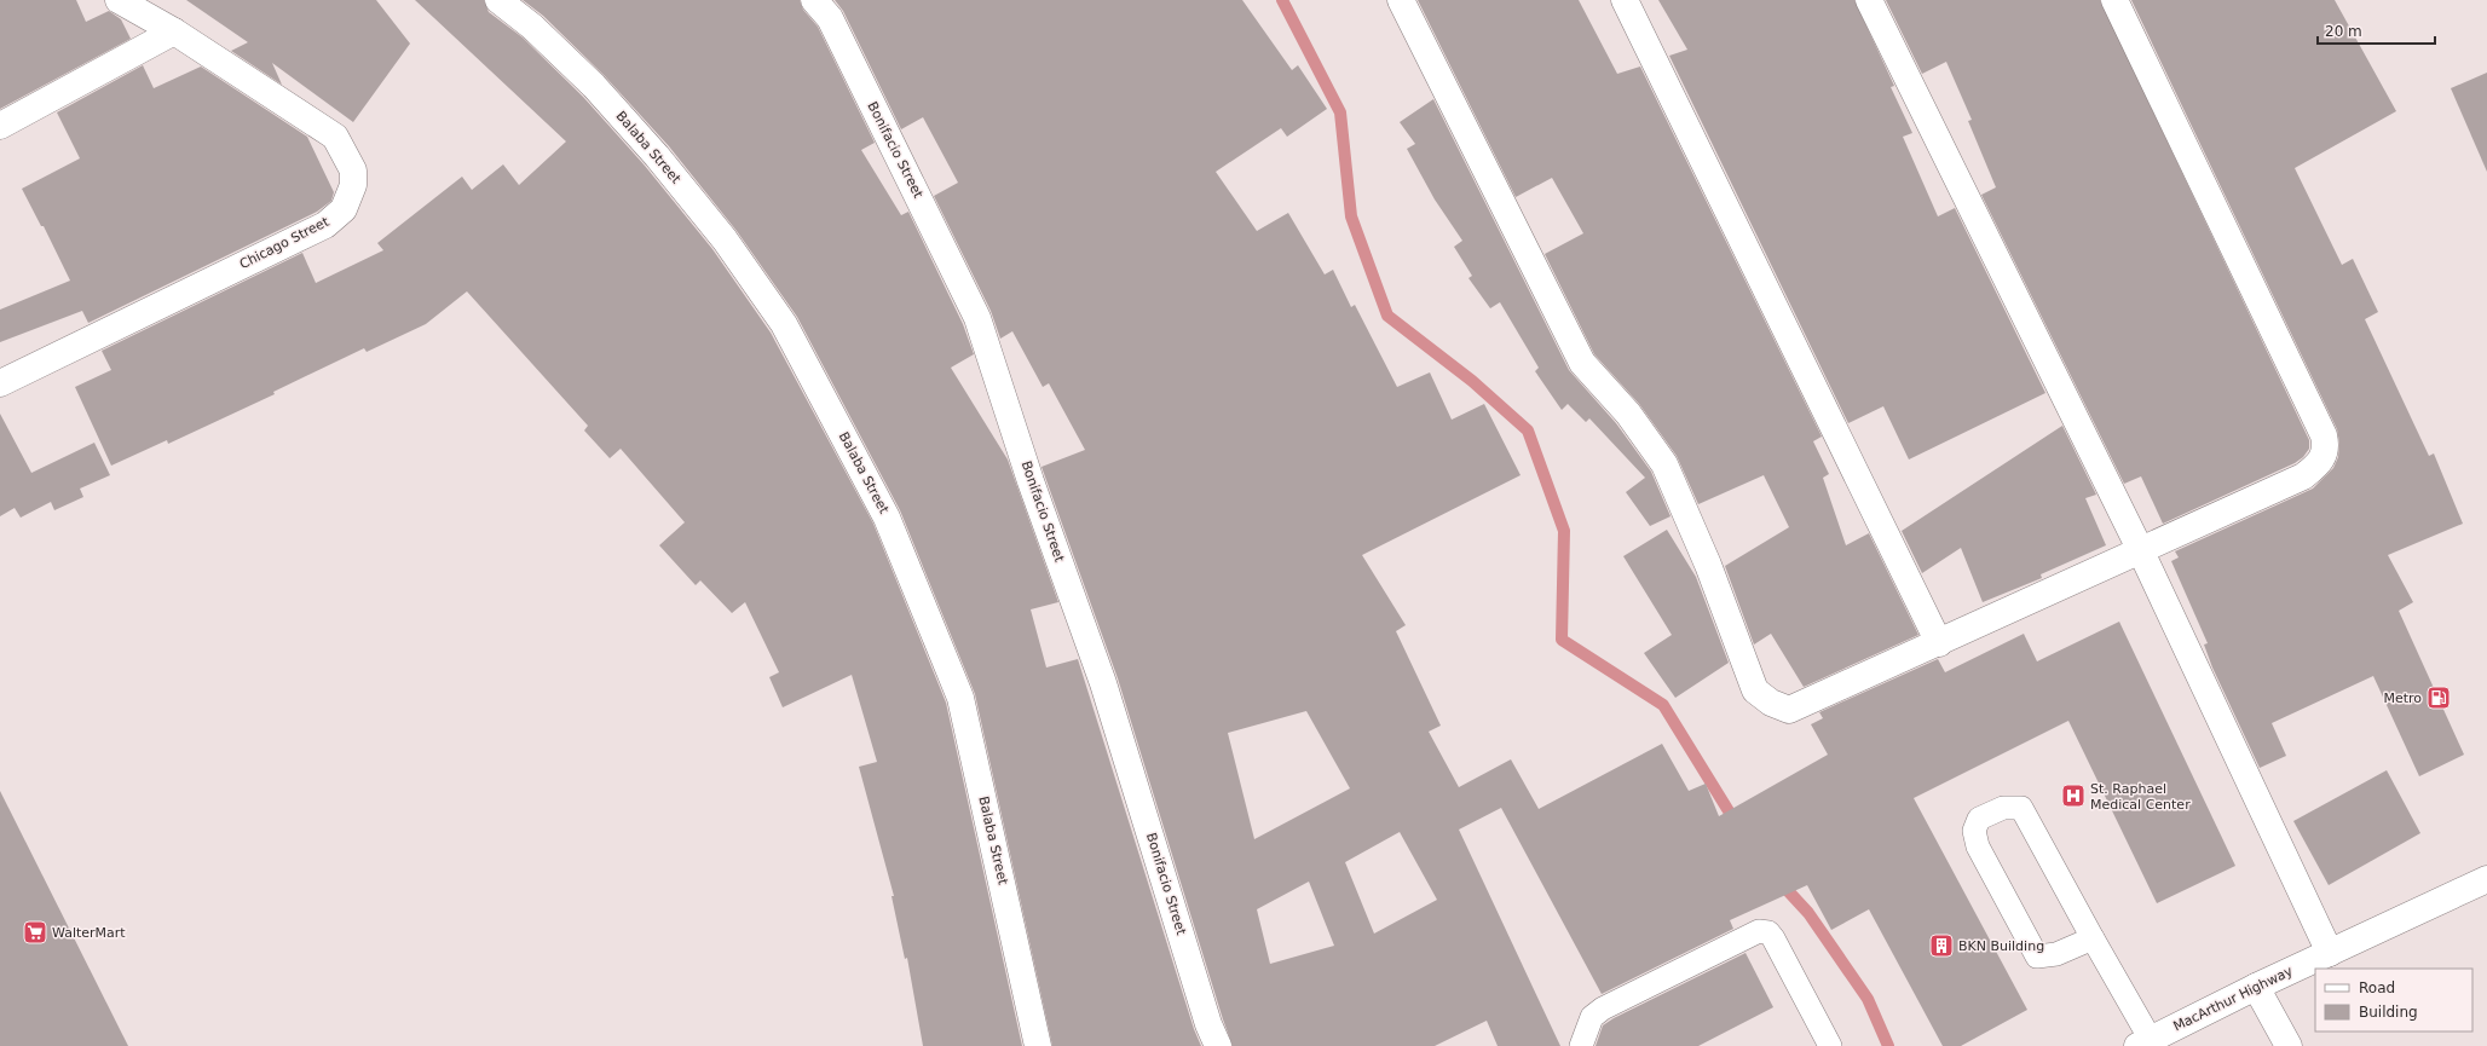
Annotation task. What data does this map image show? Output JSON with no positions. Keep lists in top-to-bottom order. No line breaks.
{"streets":{"main road":["Balaba Street","Bonifacio Street","Chicago Street","MacArthur Highway"]},"places":{"fuel station":["Metro"],"hospital":["St. Raphael Medical Center"],"supermarket":["WalterMart"],"building":["BKN Building"]},"legend":["Road","Building"],"scale_bar":"20 m"}
